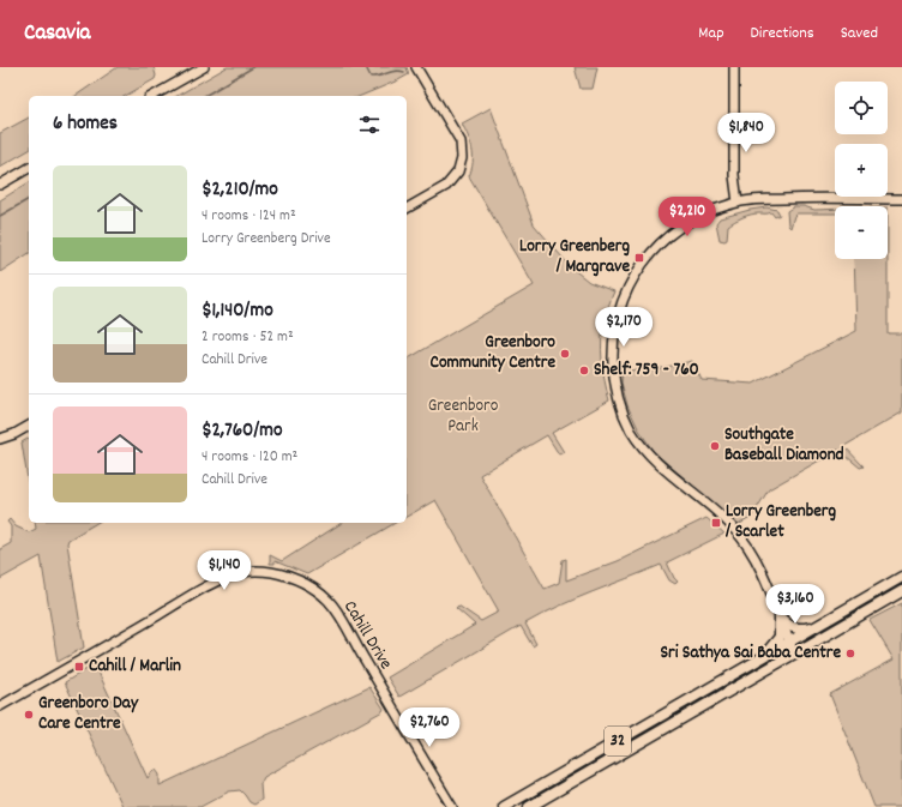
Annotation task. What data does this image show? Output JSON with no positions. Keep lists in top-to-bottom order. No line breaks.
{"streets":{"main road":["32"],"street":["Cahill Drive"]},"parks":["Greenboro Park"],"places":{"transit":["Lorry Greenberg / Margrave","Lorry Greenberg / Scarlet","Cahill / Marlin"],"other":["Greenboro Community Centre","Shelf: 759 - 760","Southgate Baseball Diamond","Sri Sathya Sai Baba Centre","Greenboro Day Care Centre"]},"page":{"header":"Casavia","nav":["Map","Directions","Saved"],"map_buttons":["+","−"],"heading":"6 homes","price":["$1,840","$2,210","$2,170","$1,140","$3,160","$2,760"],"list":[{"name":"$2,210/mo","note":"4 rooms · 124 m² · Lorry Greenberg Drive"},{"name":"$1,140/mo","note":"2 rooms · 52 m² · Cahill Drive"},{"name":"$2,760/mo","note":"4 rooms · 120 m² · Cahill Drive"}]}}
